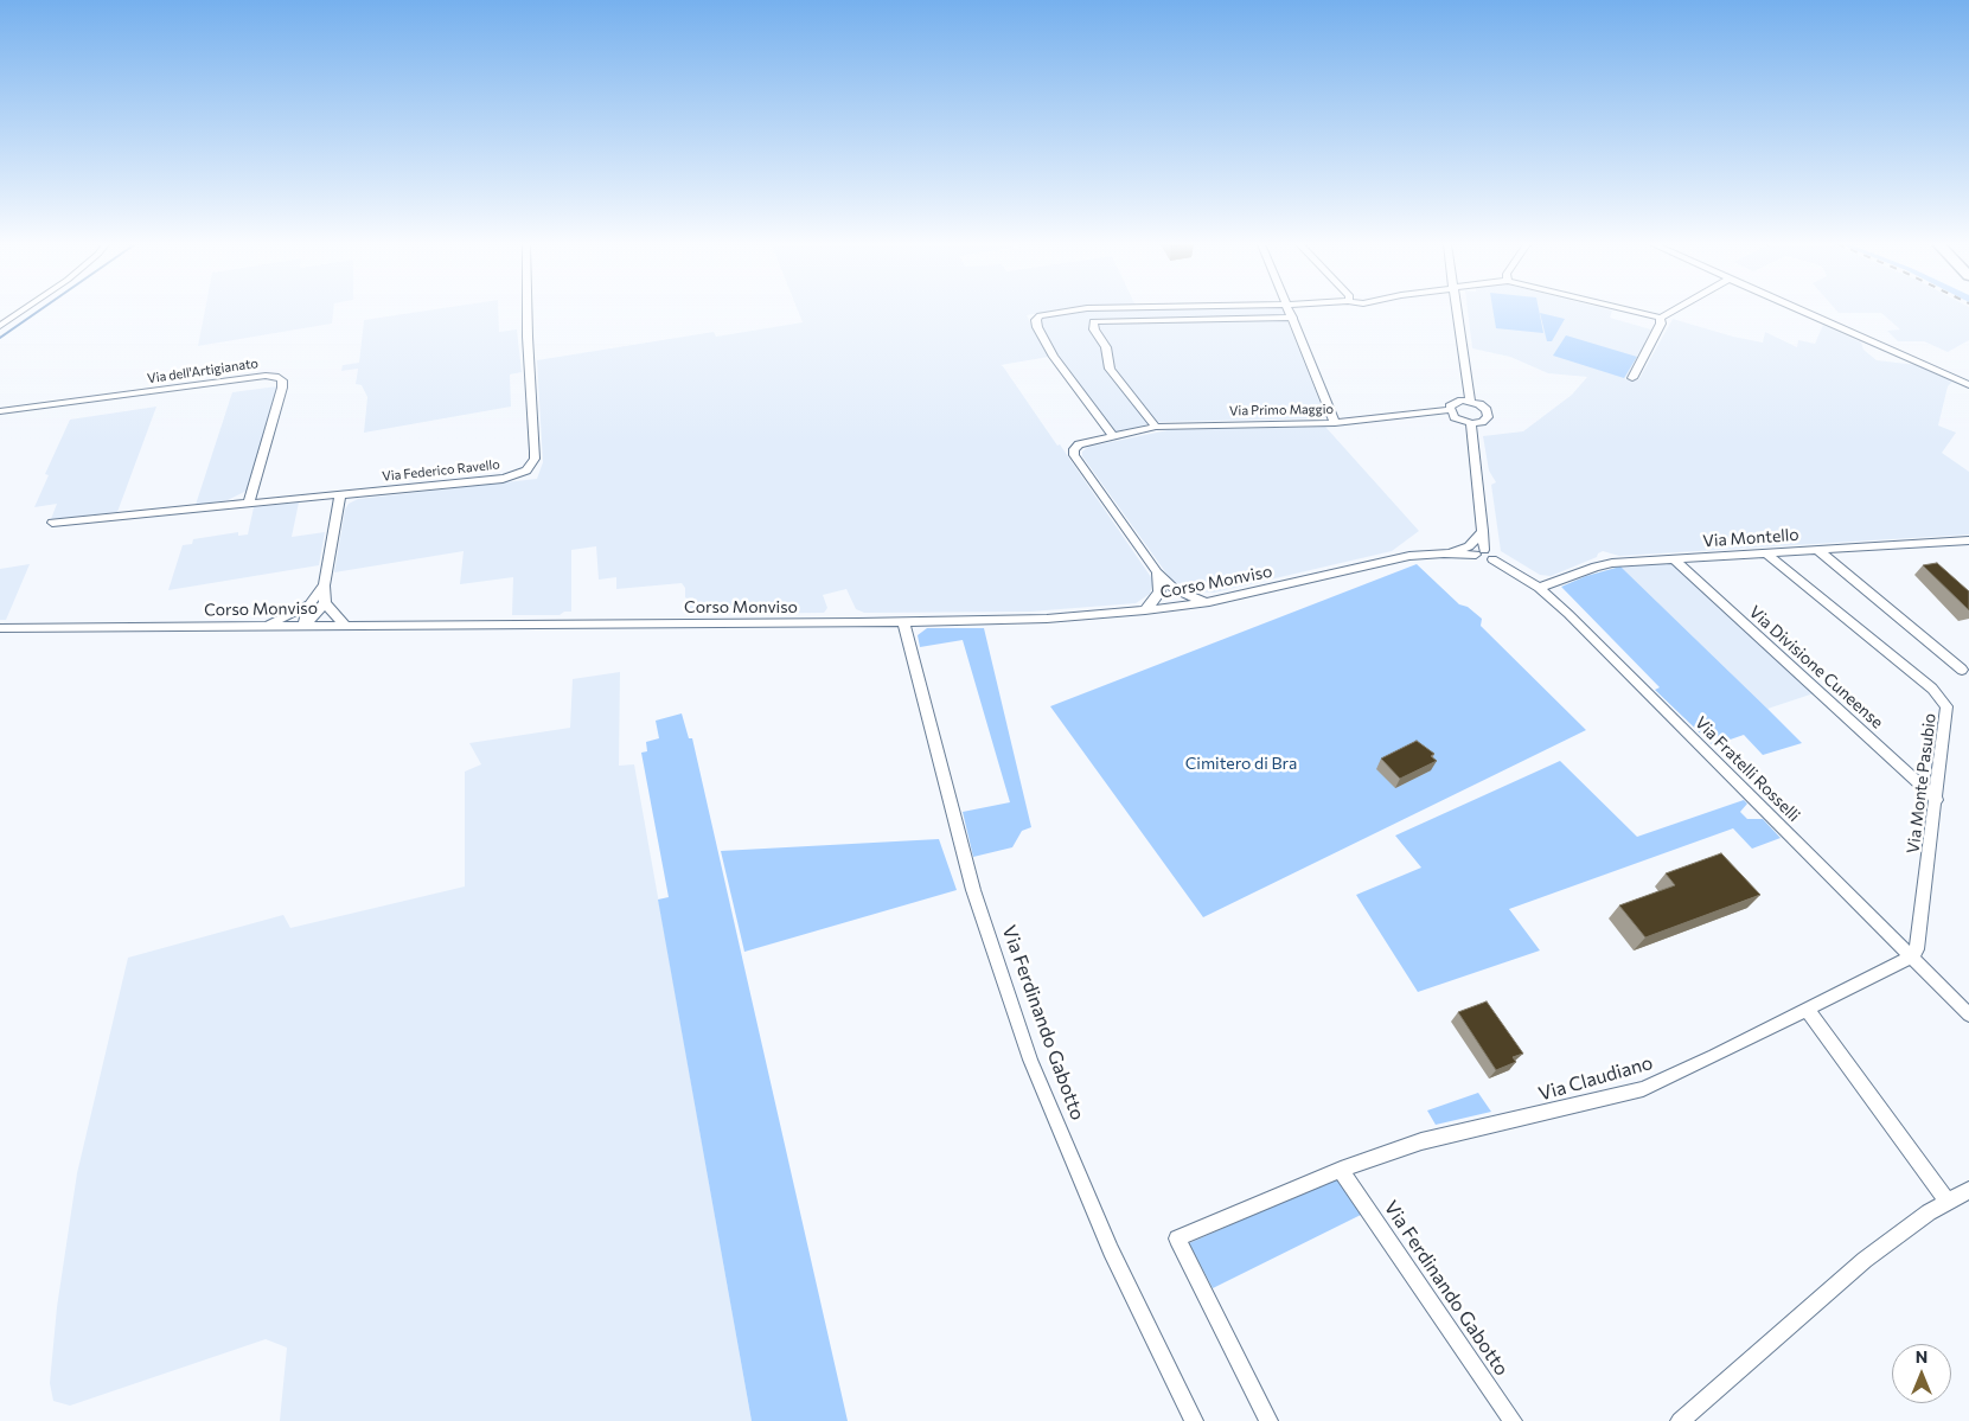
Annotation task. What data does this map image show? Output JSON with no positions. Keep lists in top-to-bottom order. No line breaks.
{"streets":{"street":["Via dell'Artigianato","Via Primo Maggio","Via Federico Ravello","Via Montello","Corso Monviso","Via Divisione Cuneense","Via Fratelli Rosselli","Via Monte Pasubio","Via Ferdinando Gabotto","Via Claudiano"]},"crossings":[["Via Primo Maggio","Corso Monviso"],["Via Montello","Via Divisione Cuneense"],["Via Montello","Via Fratelli Rosselli"],["Via Montello","Via Monte Pasubio"],["Corso Monviso","Via Fratelli Rosselli"],["Corso Monviso","Via Ferdinando Gabotto"],["Via Divisione Cuneense","Via Monte Pasubio"],["Via Fratelli Rosselli","Via Monte Pasubio"],["Via Fratelli Rosselli","Via Claudiano"],["Via Monte Pasubio","Via Claudiano"],["Via Ferdinando Gabotto","Via Claudiano"]],"parks":["Cimitero di Bra"],"north":"top"}
